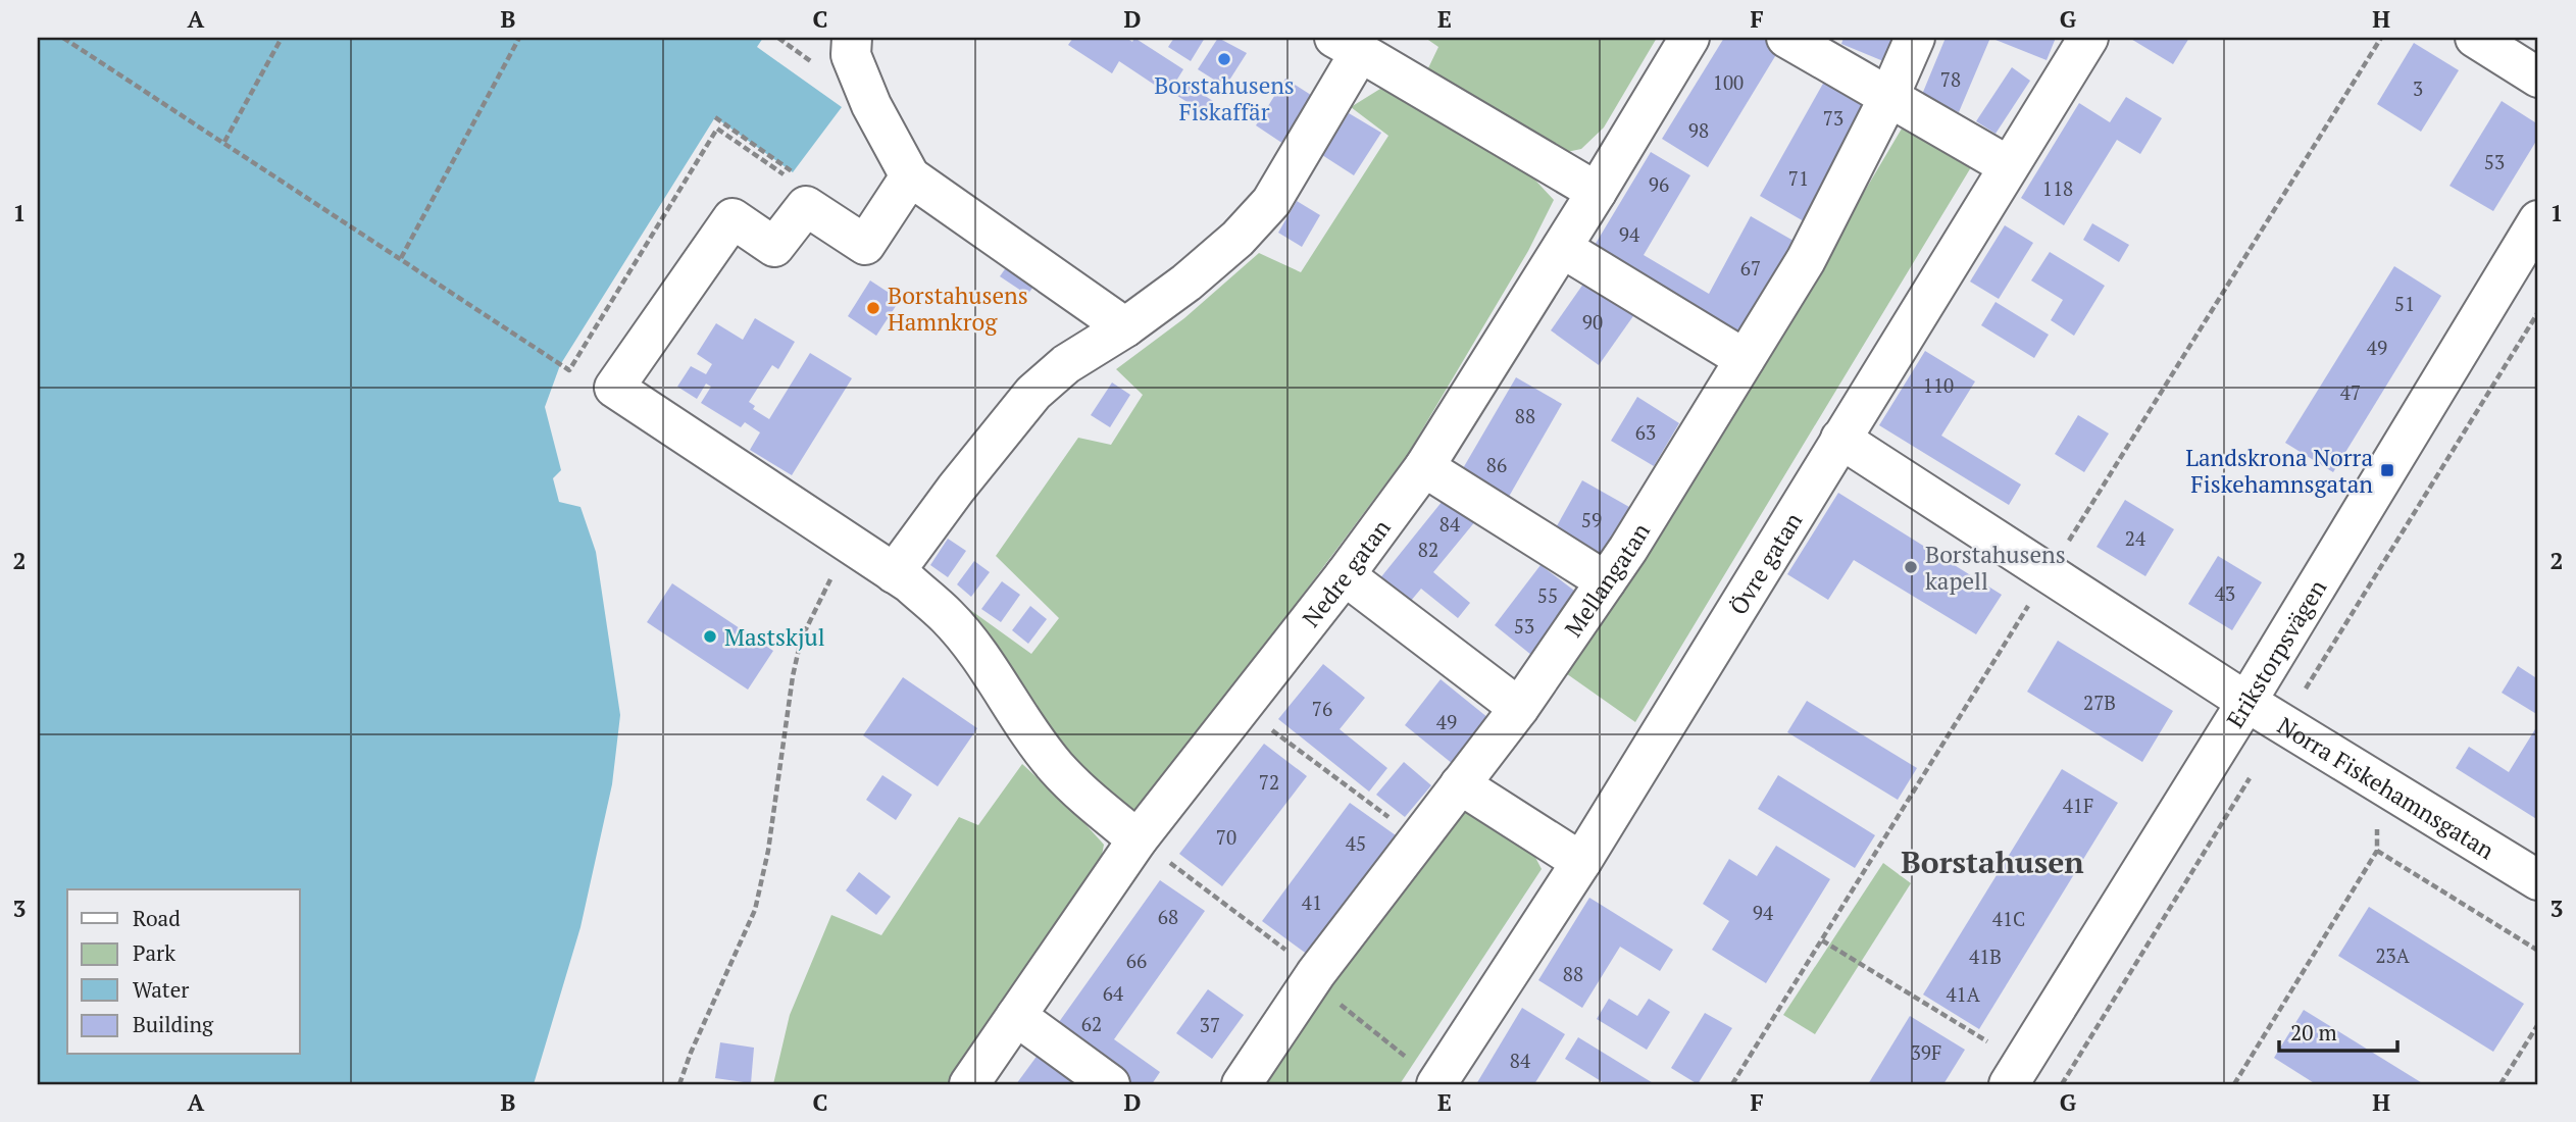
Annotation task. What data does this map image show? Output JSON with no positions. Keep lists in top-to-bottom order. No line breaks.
{"streets":{"street":["Övre gatan","Nedre gatan","Mellangatan","Erikstorpsvägen","Norra Fiskehamnsgatan"]},"crossings":[["Övre gatan","Norra Fiskehamnsgatan"],["Erikstorpsvägen","Norra Fiskehamnsgatan"]],"districts":["Borstahusen"],"places":{"other":["Borstahusens Fiskaffär","Borstahusens Hamnkrog","Borstahusens kapell","Mastskjul"],"transit":["Landskrona Norra Fiskehamnsgatan"]},"house_numbers":["78","100","3","73","98","53","71","96","118","94","67","51","90","49","110","47","88","63","86","59","84","24","82","43","55","53","27B","76","49","72","41F","70","45","41","94","68","41C","23A","41B","66","88","64","41A","62","37","39F","84"],"legend":["Road","Park","Water","Building"],"scale_bar":"20 m","grid":{"columns":["A","B","C","D","E","F","G","H"],"rows":["1","2","3"]}}
